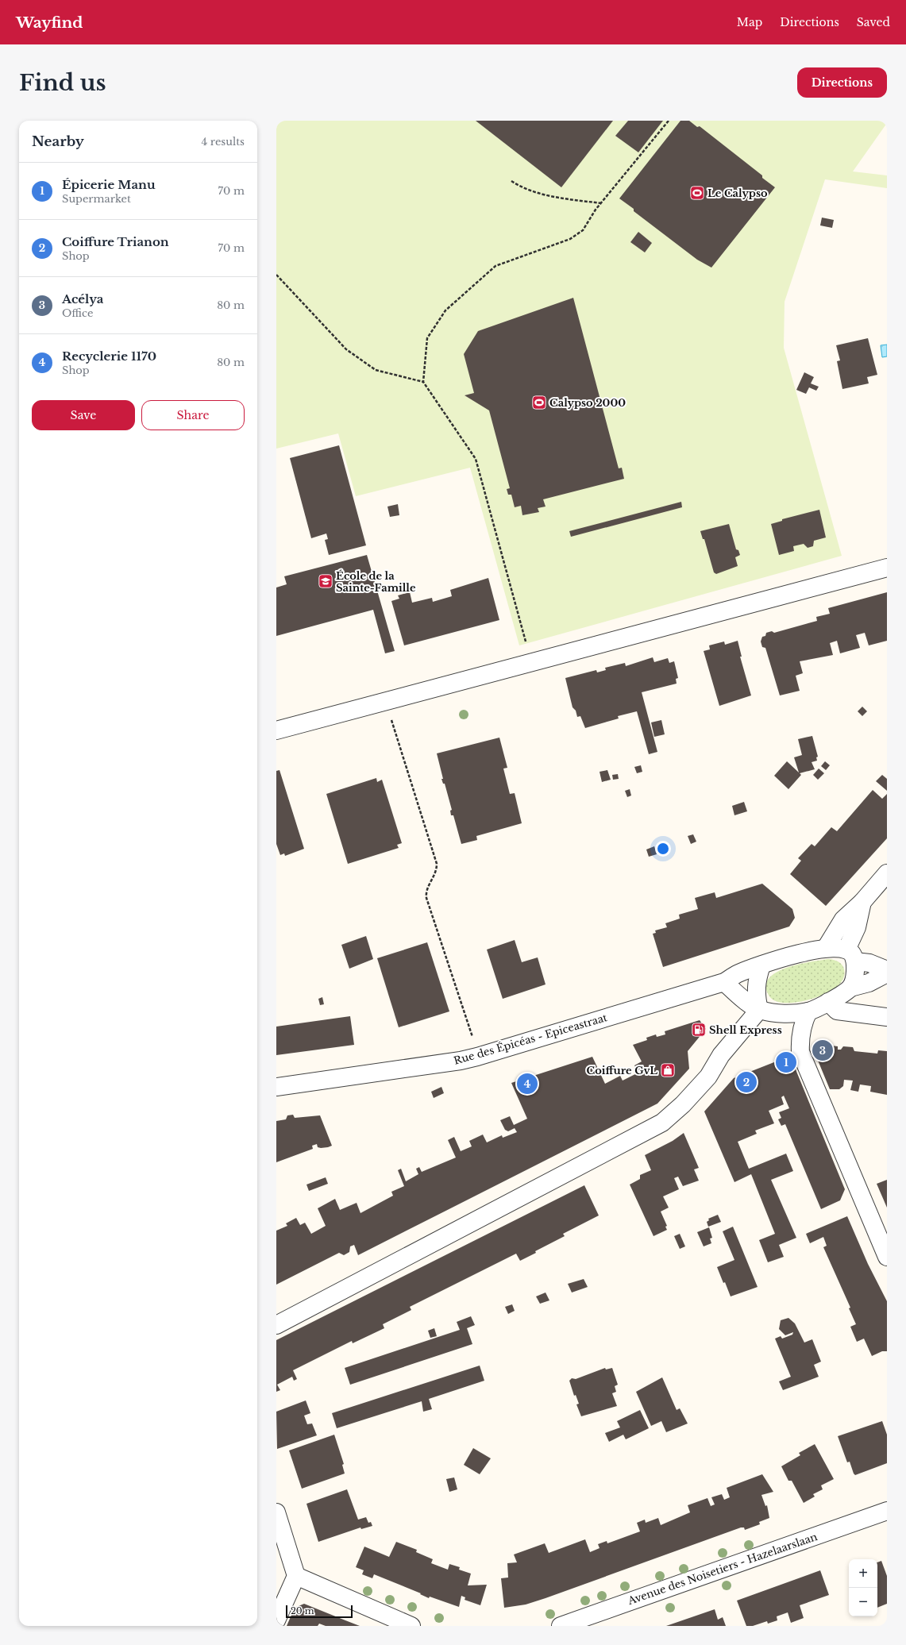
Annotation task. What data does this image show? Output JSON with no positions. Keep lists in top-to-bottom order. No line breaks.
{"streets":{"street":["Rue des Épicéas - Epiceastraat","Avenue des Noisetiers - Hazelaarslaan"]},"places":{"sports":["Le Calypso","Calypso 2000"],"school or university":["École de la Sainte-Famille"],"fuel station":["Shell Express"],"shop":["Coiffure GvL"]},"scale_bar":"20 m","page":{"header":"Wayfind","nav":["Map","Directions","Saved"],"buttons":["Directions",["Save","Share"]],"title":"Find us","heading":["Nearby","4 results"],"list":[{"mark":"1","name":"Épicerie Manu","note":"Supermarket","value":"70 m"},{"mark":"2","name":"Coiffure Trianon","note":"Shop","value":"70 m"},{"mark":"3","name":"Acélya","note":"Office","value":"80 m"},{"mark":"4","name":"Recyclerie 1170","note":"Shop","value":"80 m"}],"pins":["3","1","2","4"],"map_buttons":["+","−"],"scale":"20 m"}}
